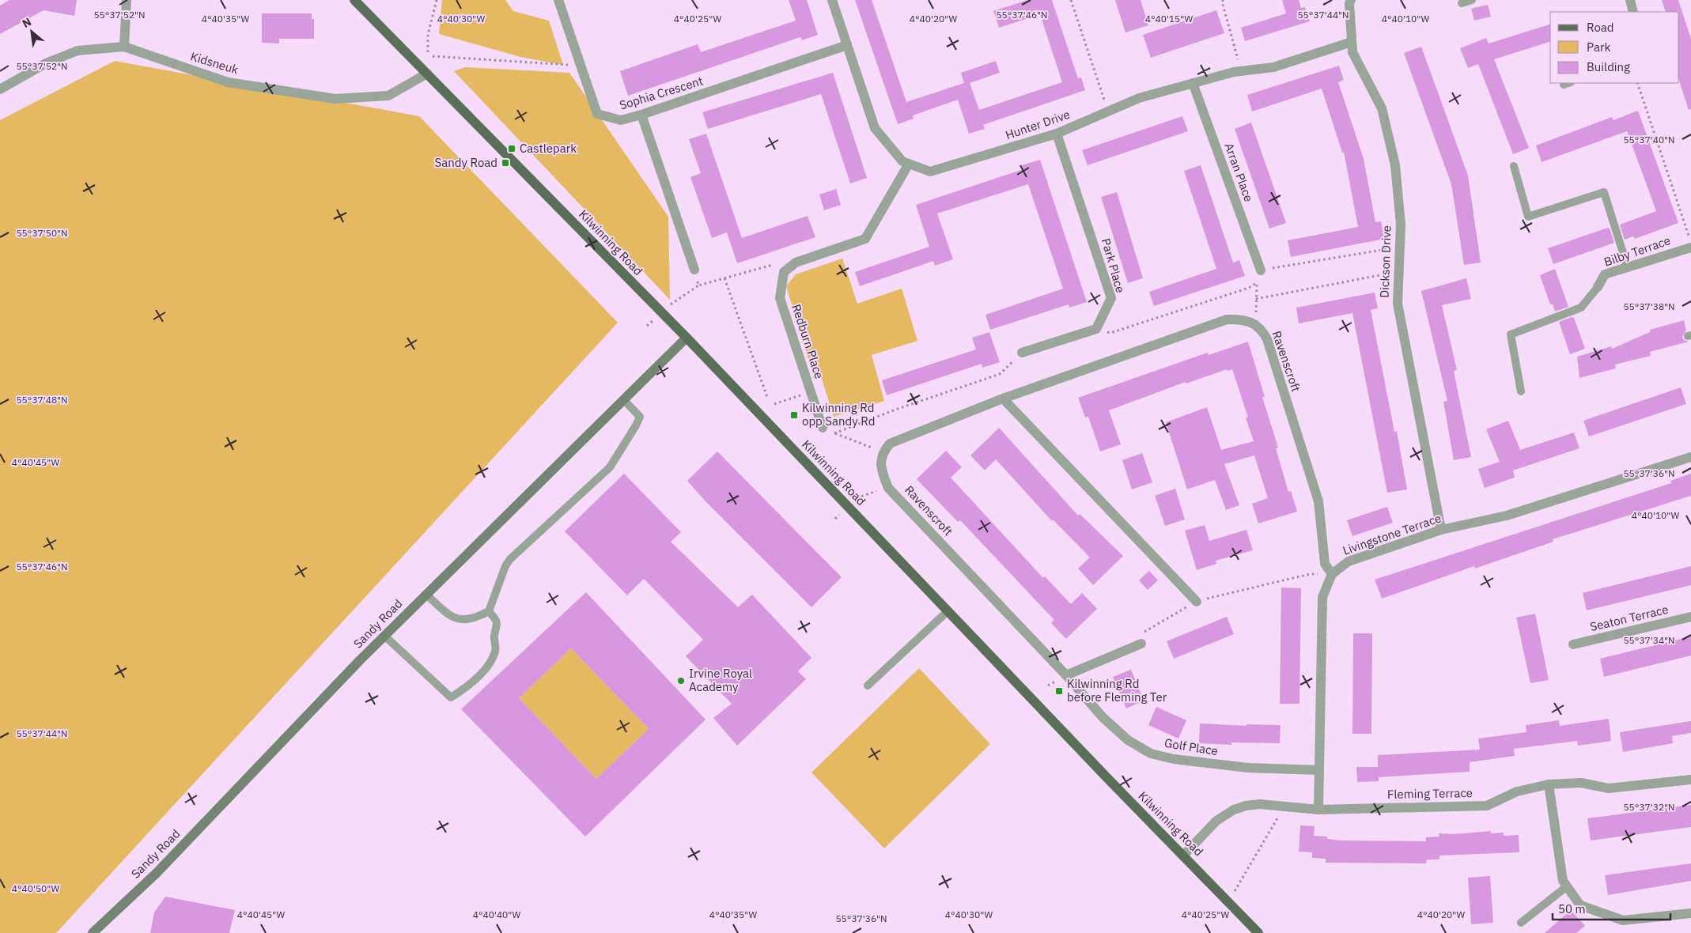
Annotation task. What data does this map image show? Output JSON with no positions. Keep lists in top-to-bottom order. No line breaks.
{"streets":{"main road":["Kilwinning Road","Sandy Road"],"street":["Kidsneuk","Sophia Crescent","Hunter Drive","Arran Place","Bilby Terrace","Dickson Drive","Park Place","Redburn Place","Ravenscroft","Livingstone Terrace","Seaton Terrace","Golf Place","Fleming Terrace"]},"crossings":[["Kidsneuk","Kilwinning Road"],["Sophia Crescent","Hunter Drive"],["Hunter Drive","Arran Place"],["Hunter Drive","Dickson Drive"],["Hunter Drive","Park Place"],["Kilwinning Road","Sandy Road"],["Kilwinning Road","Fleming Terrace"],["Dickson Drive","Livingstone Terrace"],["Ravenscroft","Livingstone Terrace"],["Ravenscroft","Golf Place"]],"places":{"transit":["Castlepark","Sandy Road","Kilwinning Rd opp Sandy Rd","Kilwinning Rd before Fleming Ter"],"other":["Irvine Royal Academy"]},"legend":["Road","Park","Building"],"scale_bar":"50 m","north":"top left","coordinates":["55°37'44\"N","55°37'52\"N","55°37'46\"N","4°40'35\"W","4°40'30\"W","4°40'25\"W","4°40'20\"W","4°40'15\"W","4°40'10\"W","55°37'40\"N","55°37'50\"N","55°37'38\"N","55°37'48\"N","4°40'45\"W","55°37'36\"N","55°37'34\"N","55°37'32\"N","4°40'50\"W","4°40'40\"W"]}
